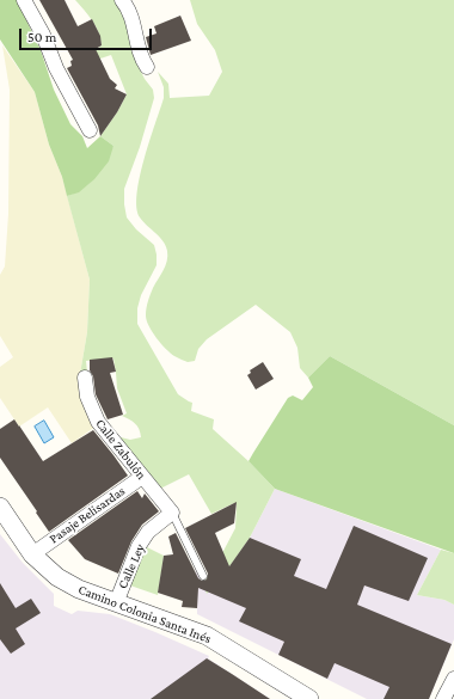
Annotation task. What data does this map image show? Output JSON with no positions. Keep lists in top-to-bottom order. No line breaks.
{"streets":{"street":["Calle Zabulón","Pasaje Belisardas","Calle Ley","Camino Colonia Santa Inés"]},"crossings":[["Calle Zabulón","Pasaje Belisardas"],["Calle Zabulón","Calle Ley"],["Pasaje Belisardas","Camino Colonia Santa Inés"],["Calle Ley","Camino Colonia Santa Inés"]],"scale_bar":"50 m"}
